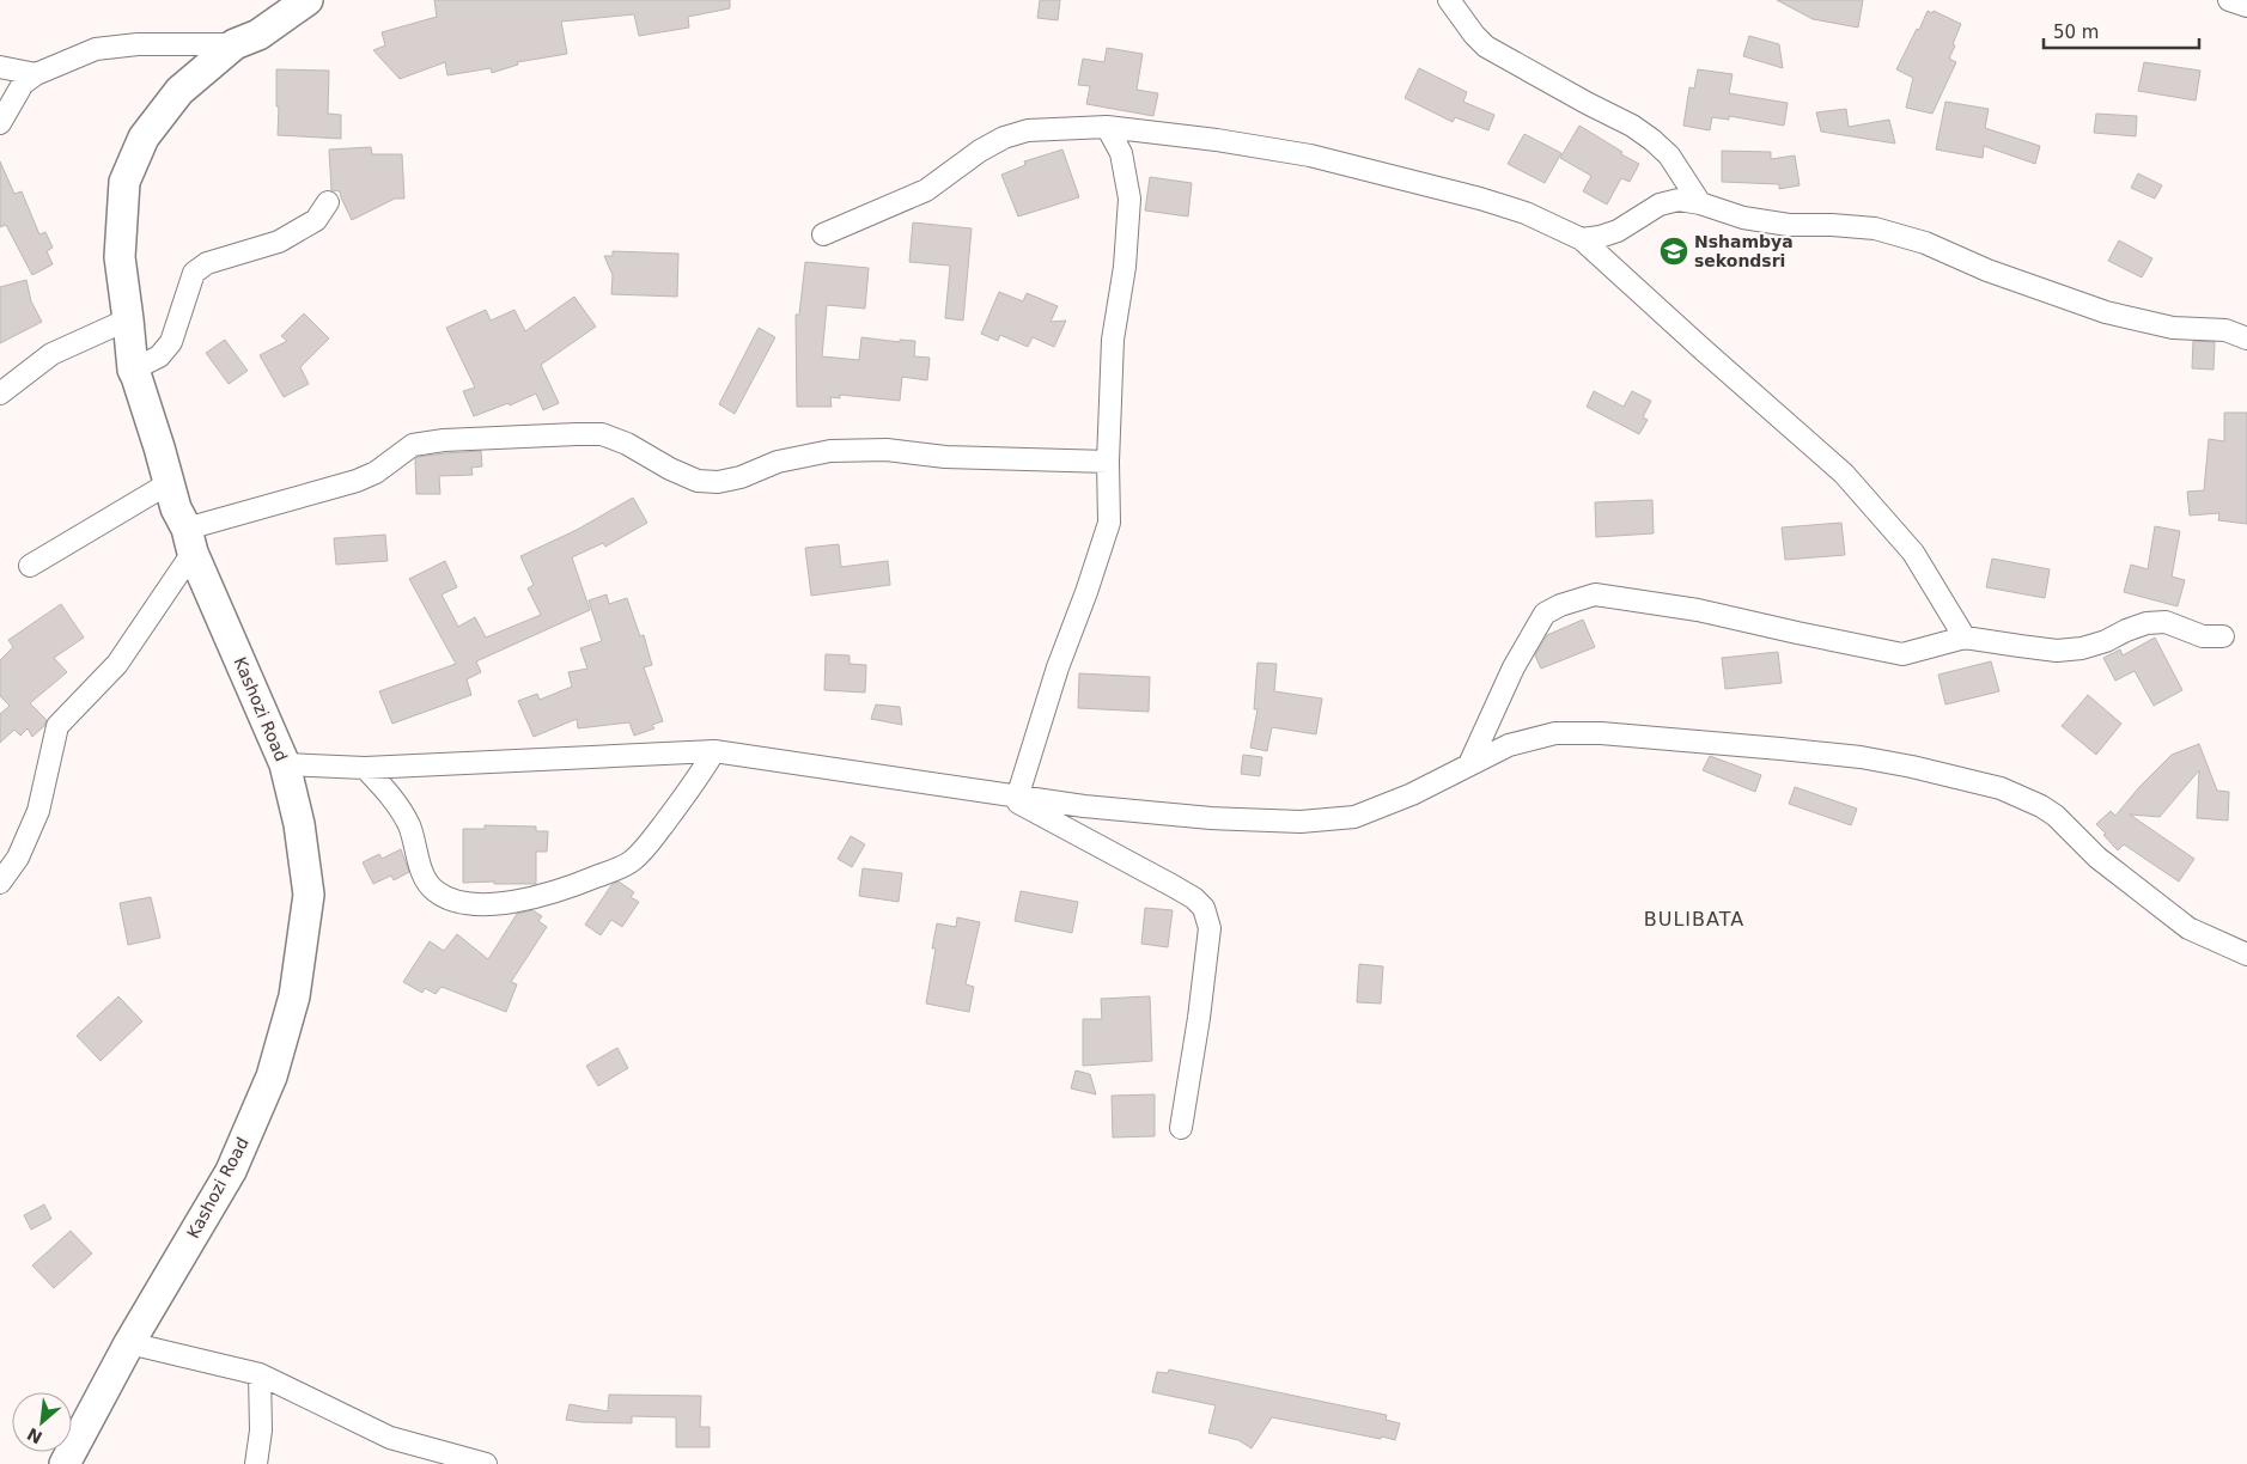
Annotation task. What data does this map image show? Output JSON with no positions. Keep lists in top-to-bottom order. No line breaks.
{"streets":{"main road":["Kashozi Road"]},"districts":["BULIBATA"],"places":{"school or university":["Nshambya sekondsri"]},"scale_bar":"50 m","north":"bottom left"}
